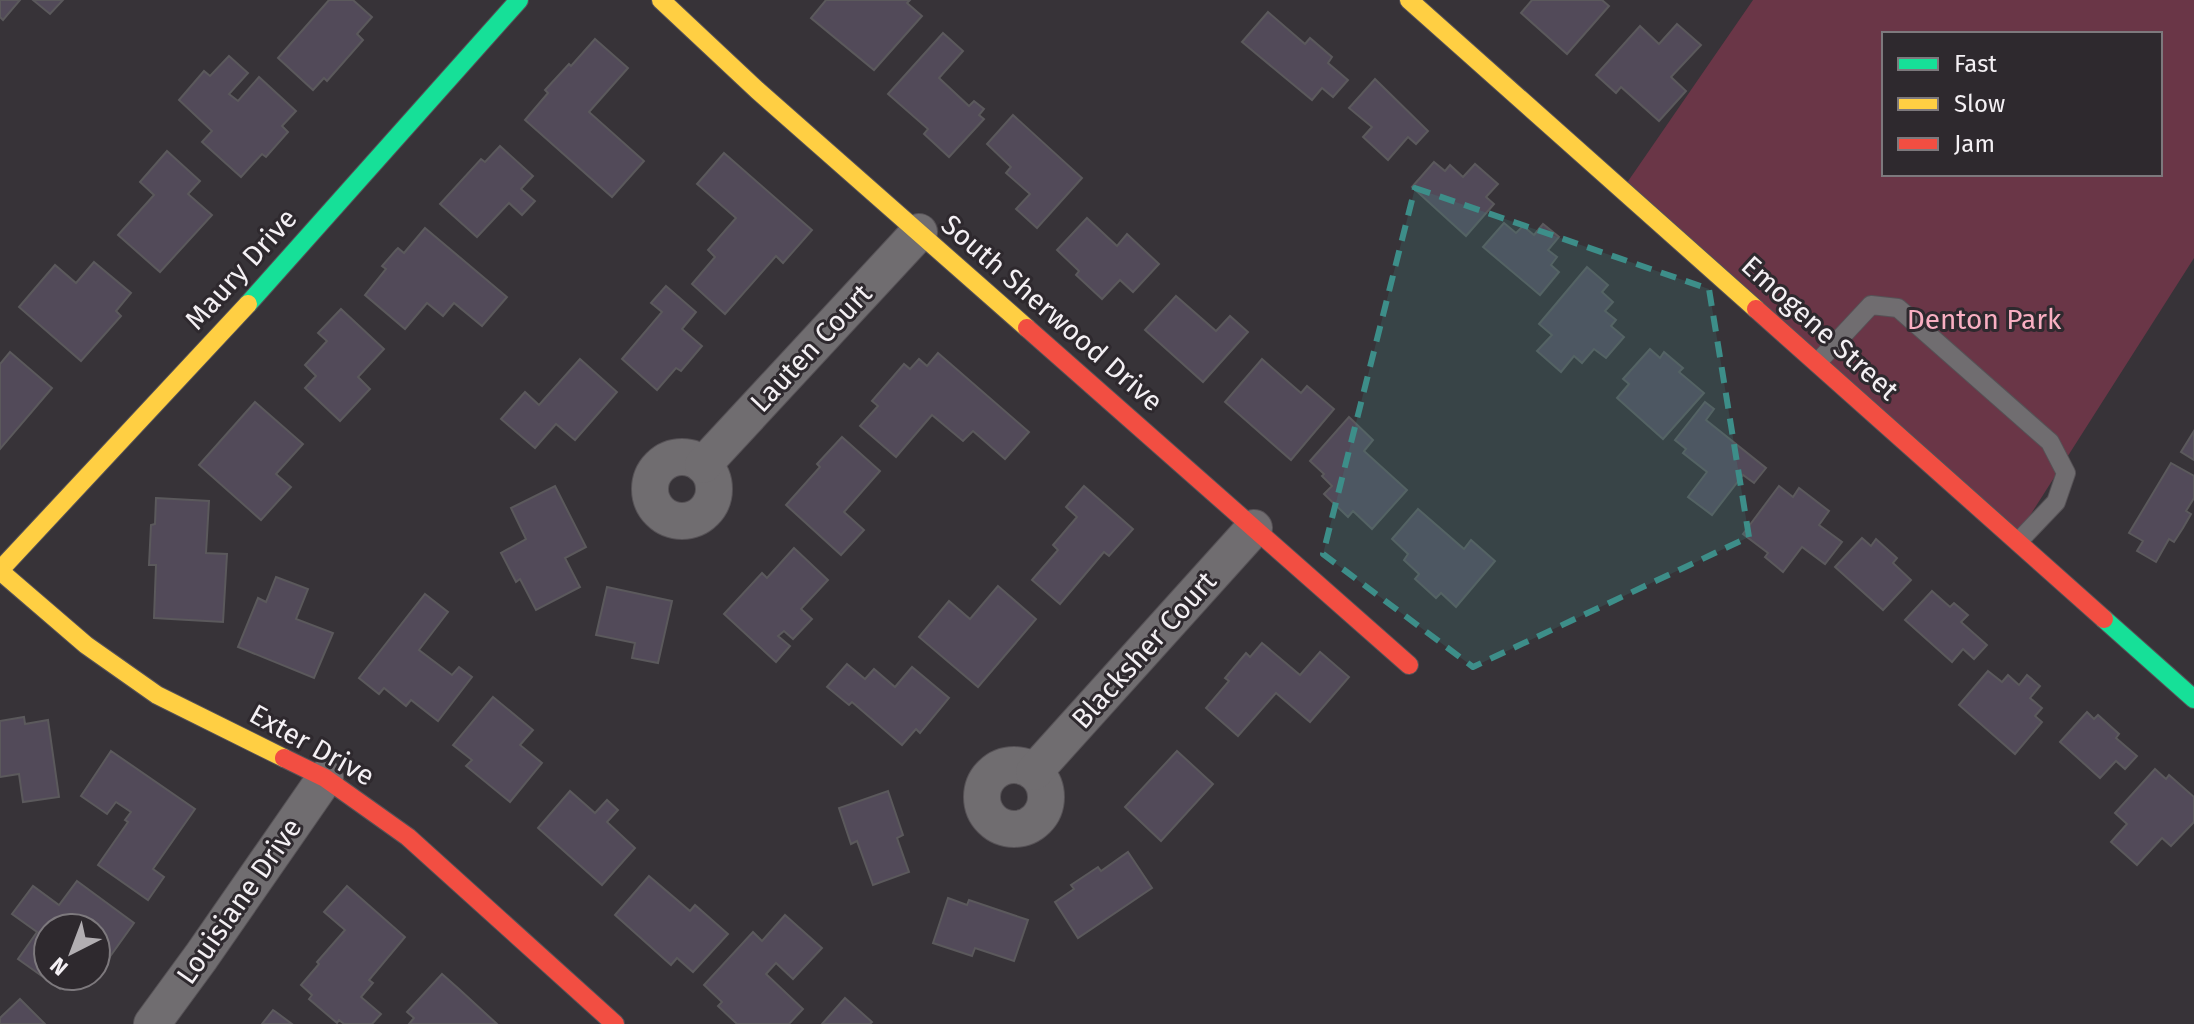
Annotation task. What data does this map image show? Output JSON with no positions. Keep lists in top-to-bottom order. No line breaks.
{"streets":{"street":["Maury Drive","South Sherwood Drive","Emogene Street","Lauten Court","Blacksher Court","Exter Drive","Louisiane Drive"]},"crossings":[["Maury Drive","Exter Drive"],["South Sherwood Drive","Lauten Court"],["South Sherwood Drive","Blacksher Court"],["Exter Drive","Louisiane Drive"]],"parks":["Denton Park"],"legend":["Fast","Slow","Jam"],"north":"bottom left"}
